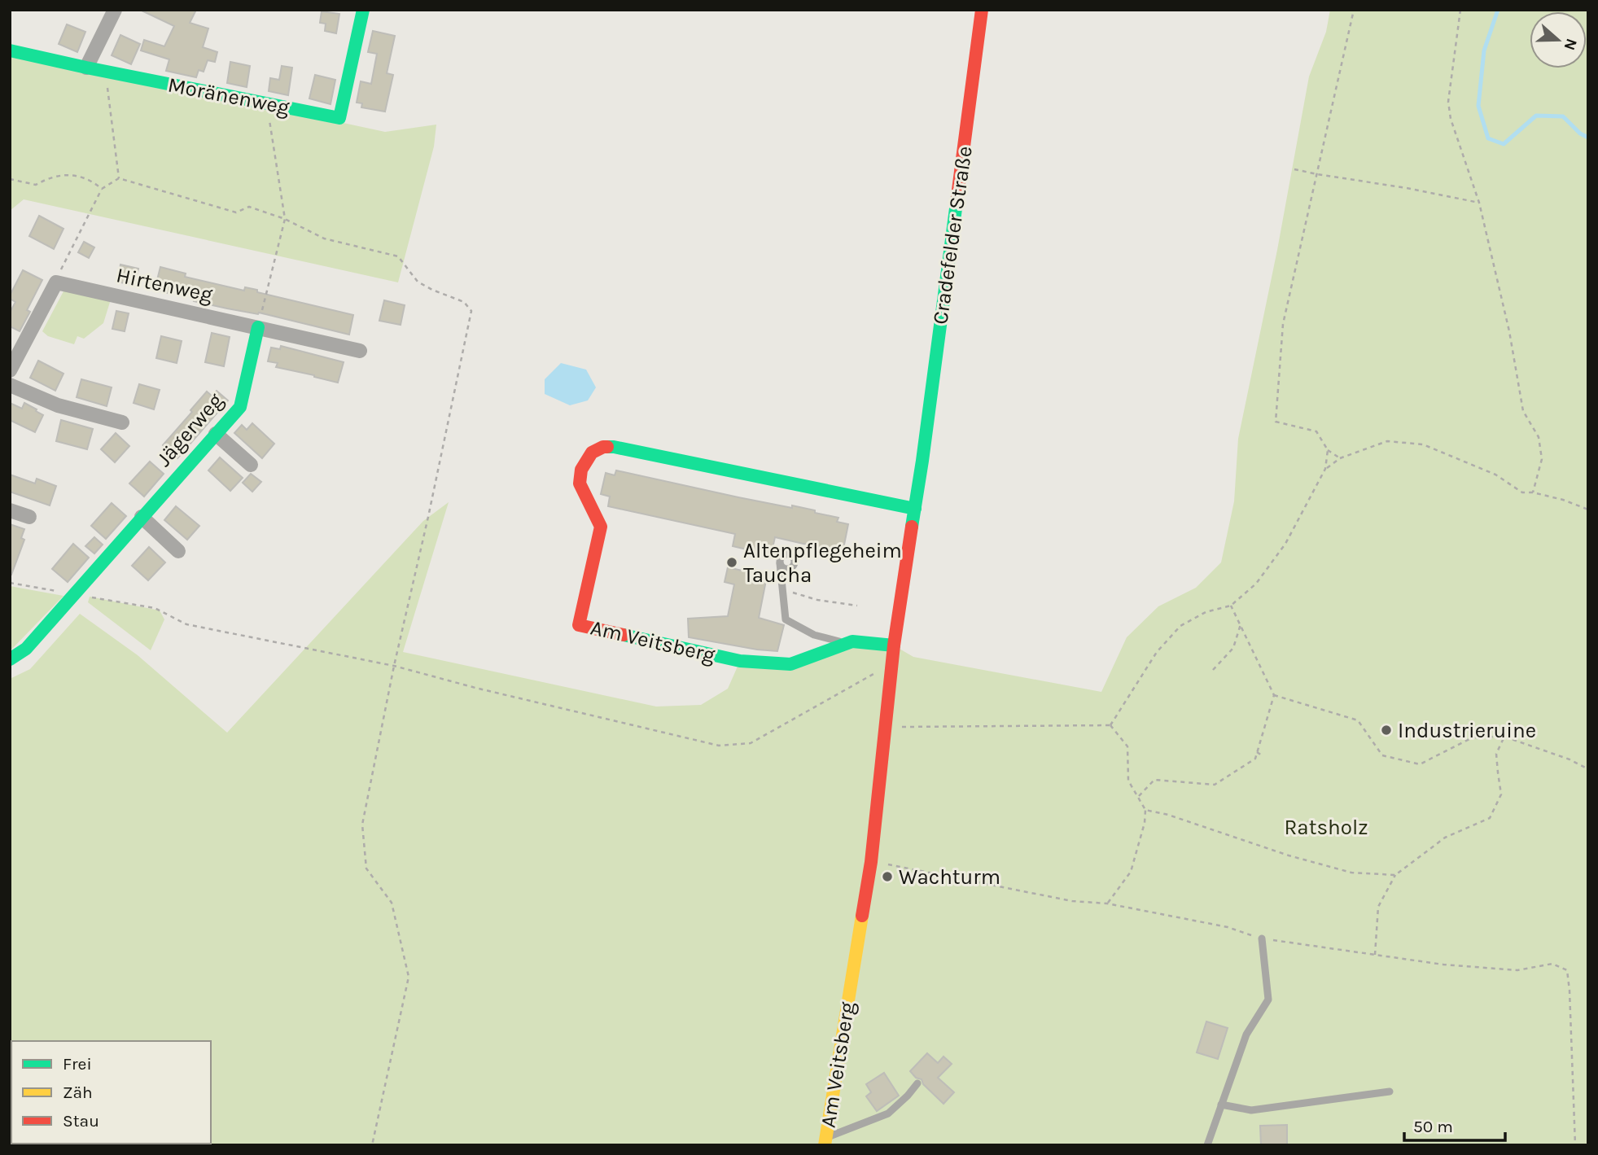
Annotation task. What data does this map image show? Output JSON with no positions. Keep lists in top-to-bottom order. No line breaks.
{"streets":{"street":["Moränenweg","Cradefelder Straße","Hirtenweg","Jägerweg","Am Veitsberg"]},"crossings":[["Cradefelder Straße","Am Veitsberg"],["Hirtenweg","Jägerweg"]],"parks":["Ratsholz"],"places":["Altenpflegeheim Taucha","Industrieruine","Wachturm"],"legend":["Frei","Zäh","Stau"],"scale_bar":"50 m","north":"right"}
